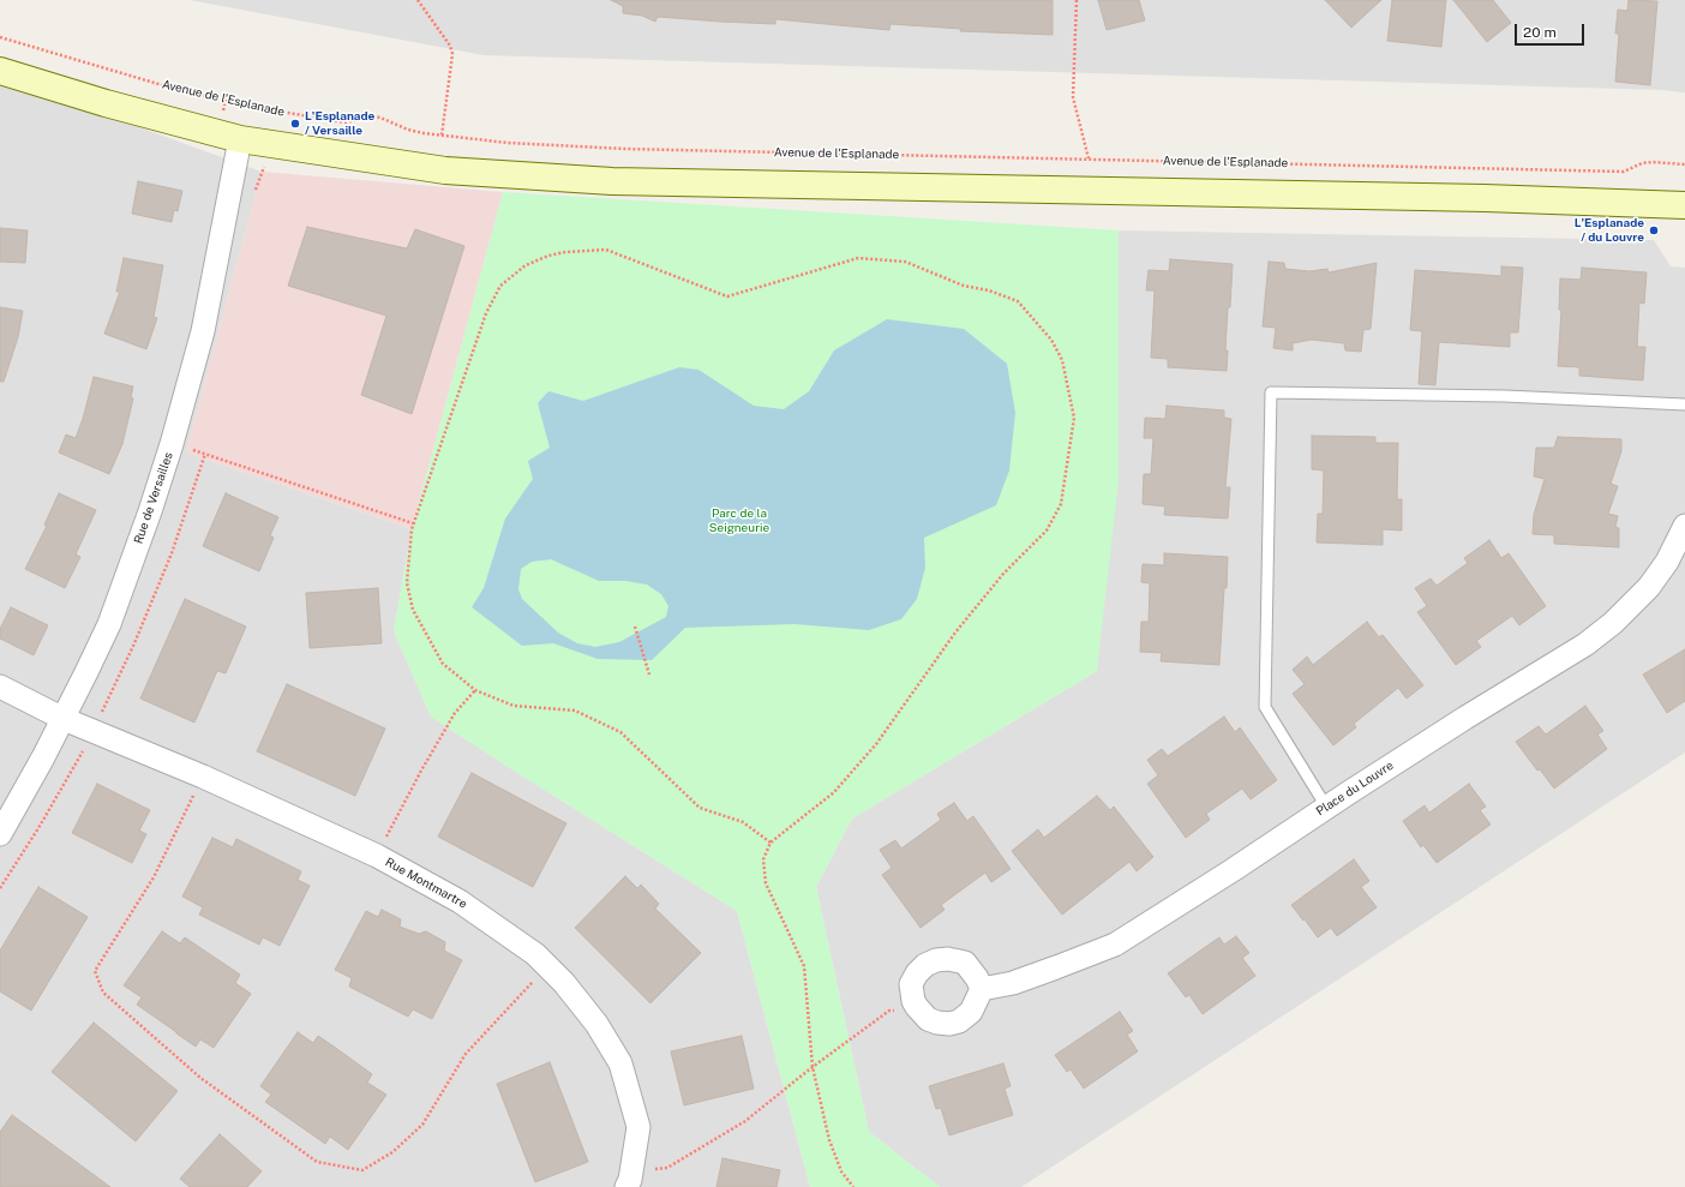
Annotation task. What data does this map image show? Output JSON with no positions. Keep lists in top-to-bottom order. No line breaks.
{"streets":{"street":["Rue de Versailles","Place du Louvre","Rue Montmartre"],"path":["Avenue de l'Esplanade"]},"crossings":[["Rue de Versailles","Rue Montmartre"]],"parks":["Parc de la Seigneurie"],"places":["L'Esplanade / Versaille","L'Esplanade / du Louvre"],"scale_bar":"20 m"}
